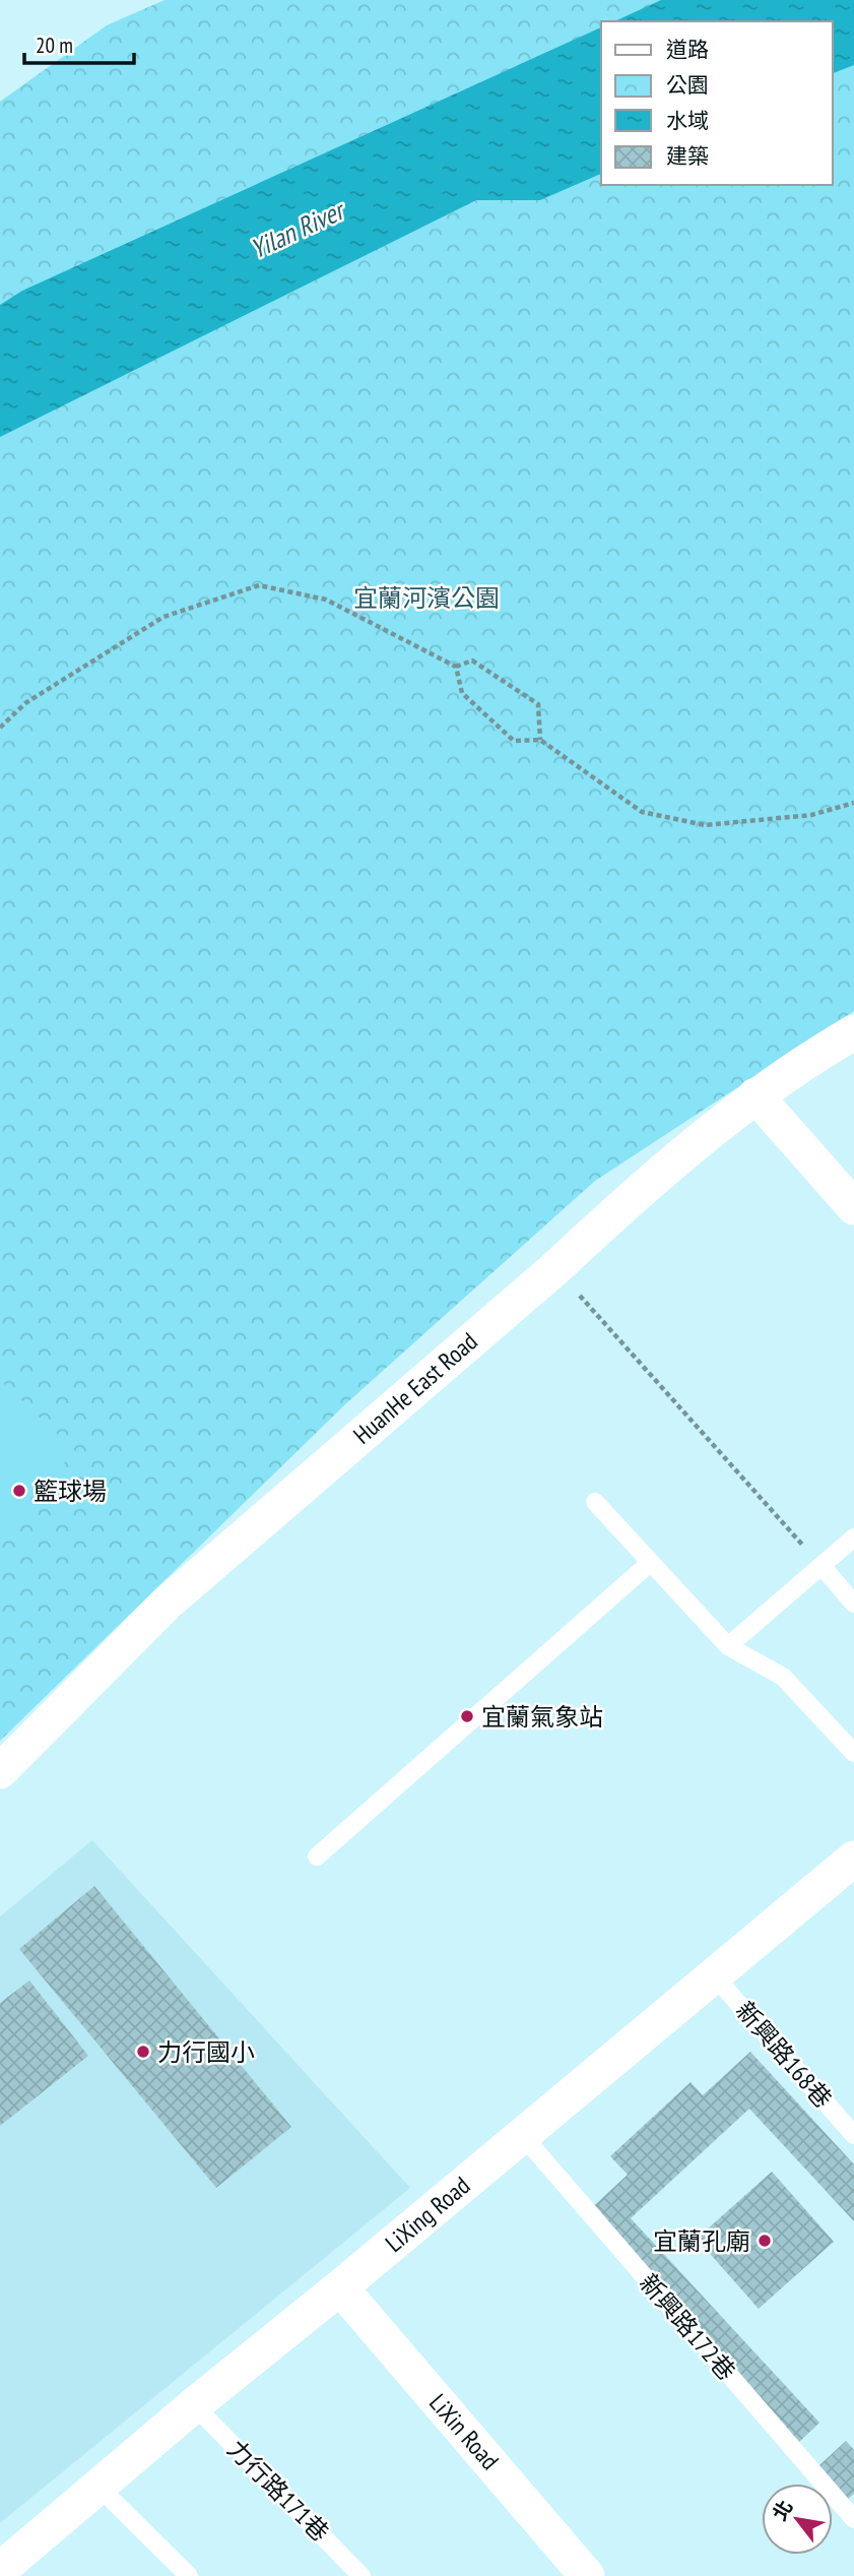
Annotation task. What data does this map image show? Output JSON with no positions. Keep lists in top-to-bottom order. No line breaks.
{"streets":{"street":["HuanHe East Road","LiXing Road","LiXin Road"],"lane":["新興路168巷","新興路172巷","力行路171巷"]},"crossings":[["新興路168巷","LiXing Road"],["LiXing Road","新興路172巷"],["LiXing Road","LiXin Road"],["LiXing Road","力行路171巷"]],"water":["Yilan River"],"parks":["宜蘭河濱公園"],"places":["籃球場","宜蘭氣象站","力行國小","宜蘭孔廟"],"legend":["道路","公園","水域","建築"],"scale_bar":"20 m","north":"top left"}
